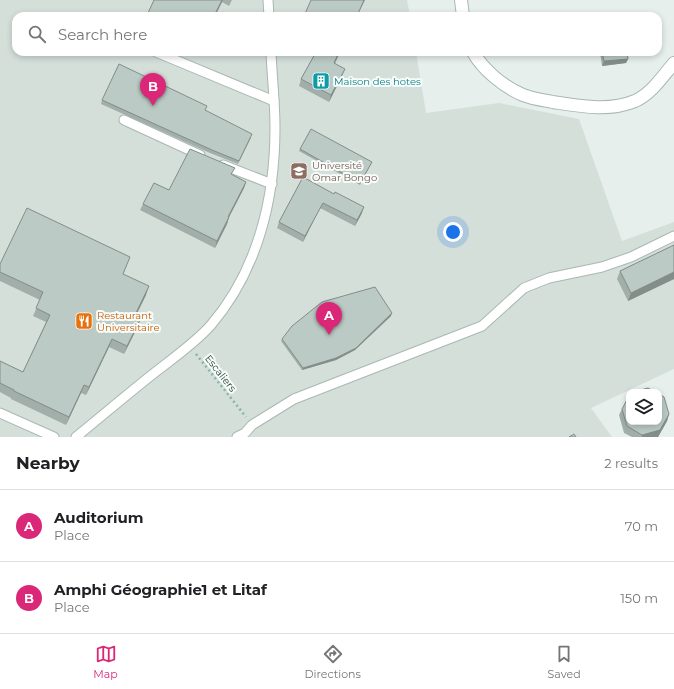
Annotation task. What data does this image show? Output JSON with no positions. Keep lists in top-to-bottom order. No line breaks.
{"streets":{"path":["Escaliers"]},"places":{"building":["Maison des hotes"],"school or university":["Université Omar Bongo"],"restaurant":["Restaurant Universitaire"]},"page":{"search":"Search here","pins":["B","A"],"heading":["Nearby","2 results"],"list":[{"mark":"A","name":"Auditorium","note":"Place","value":"70 m"},{"mark":"B","name":"Amphi Géographie1 et Litaf","note":"Place","value":"150 m"}],"nav":["Map","Directions","Saved"]}}
